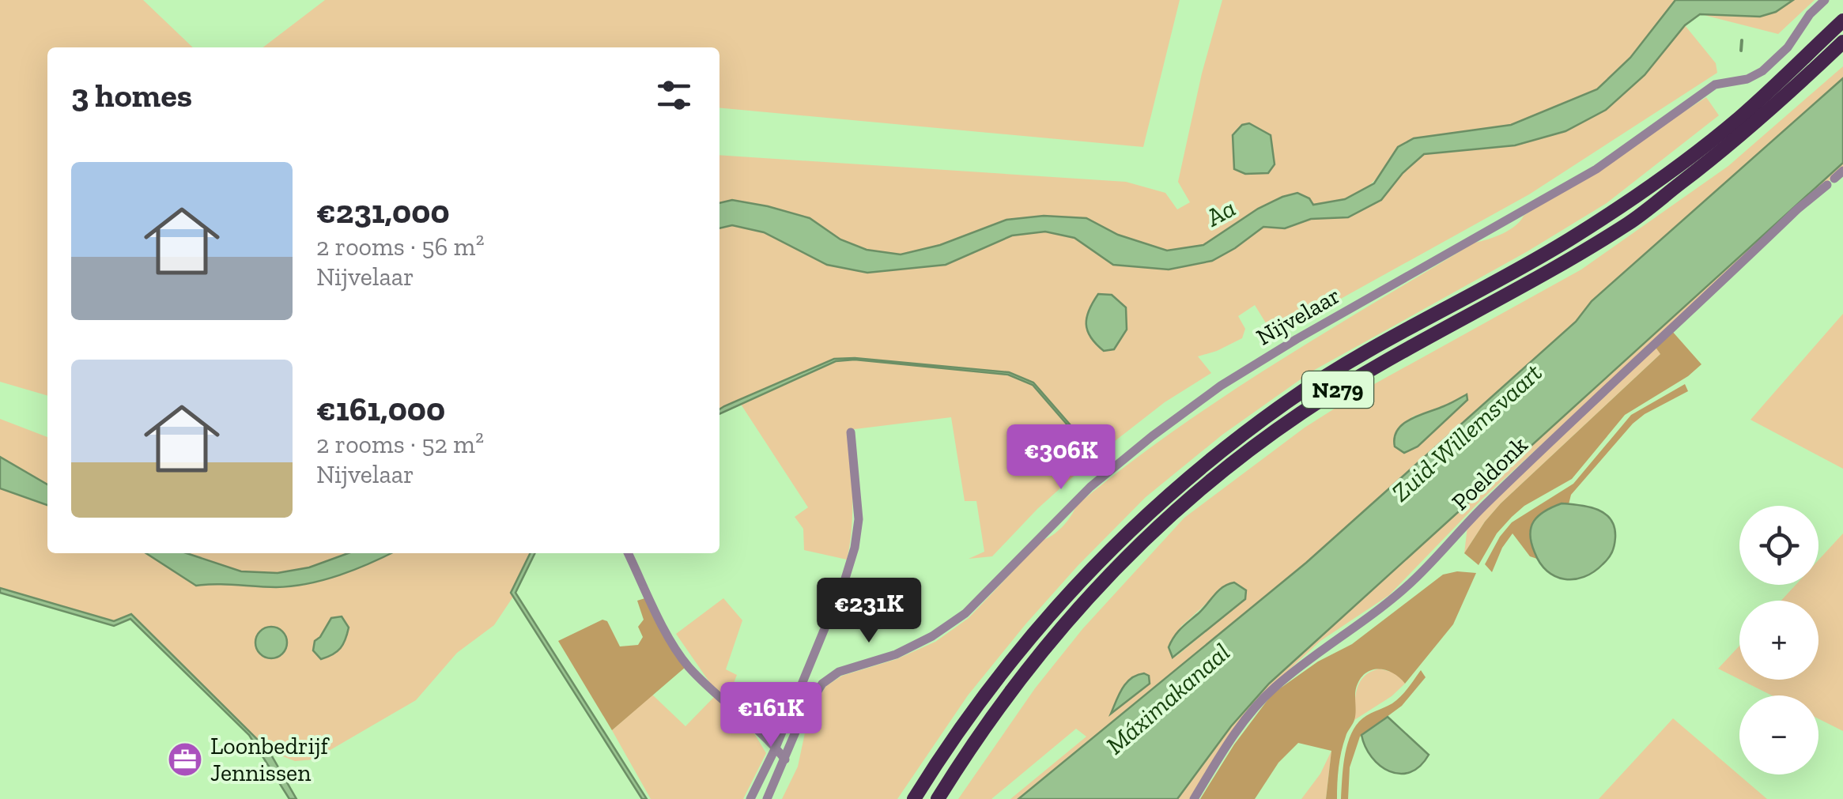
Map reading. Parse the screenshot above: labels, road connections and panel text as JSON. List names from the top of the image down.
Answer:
{
  "streets": {
    "highway": ["N279"],
    "street": ["Nijvelaar", "Poeldonk"]
  },
  "water": ["Aa", "Zuid-Willemsvaart", "Máximakanaal"],
  "places": {
    "office": ["Loonbedrijf Jennissen"]
  },
  "page": {
    "heading": "3 homes",
    "list": [
      {
        "name": "€231,000",
        "note": "2 rooms · 56 m² · Nijvelaar"
      },
      {
        "name": "€161,000",
        "note": "2 rooms · 52 m² · Nijvelaar"
      }
    ],
    "price": ["€306K", "€231K", "€161K"],
    "map_buttons": ["+", "−"]
  }
}
